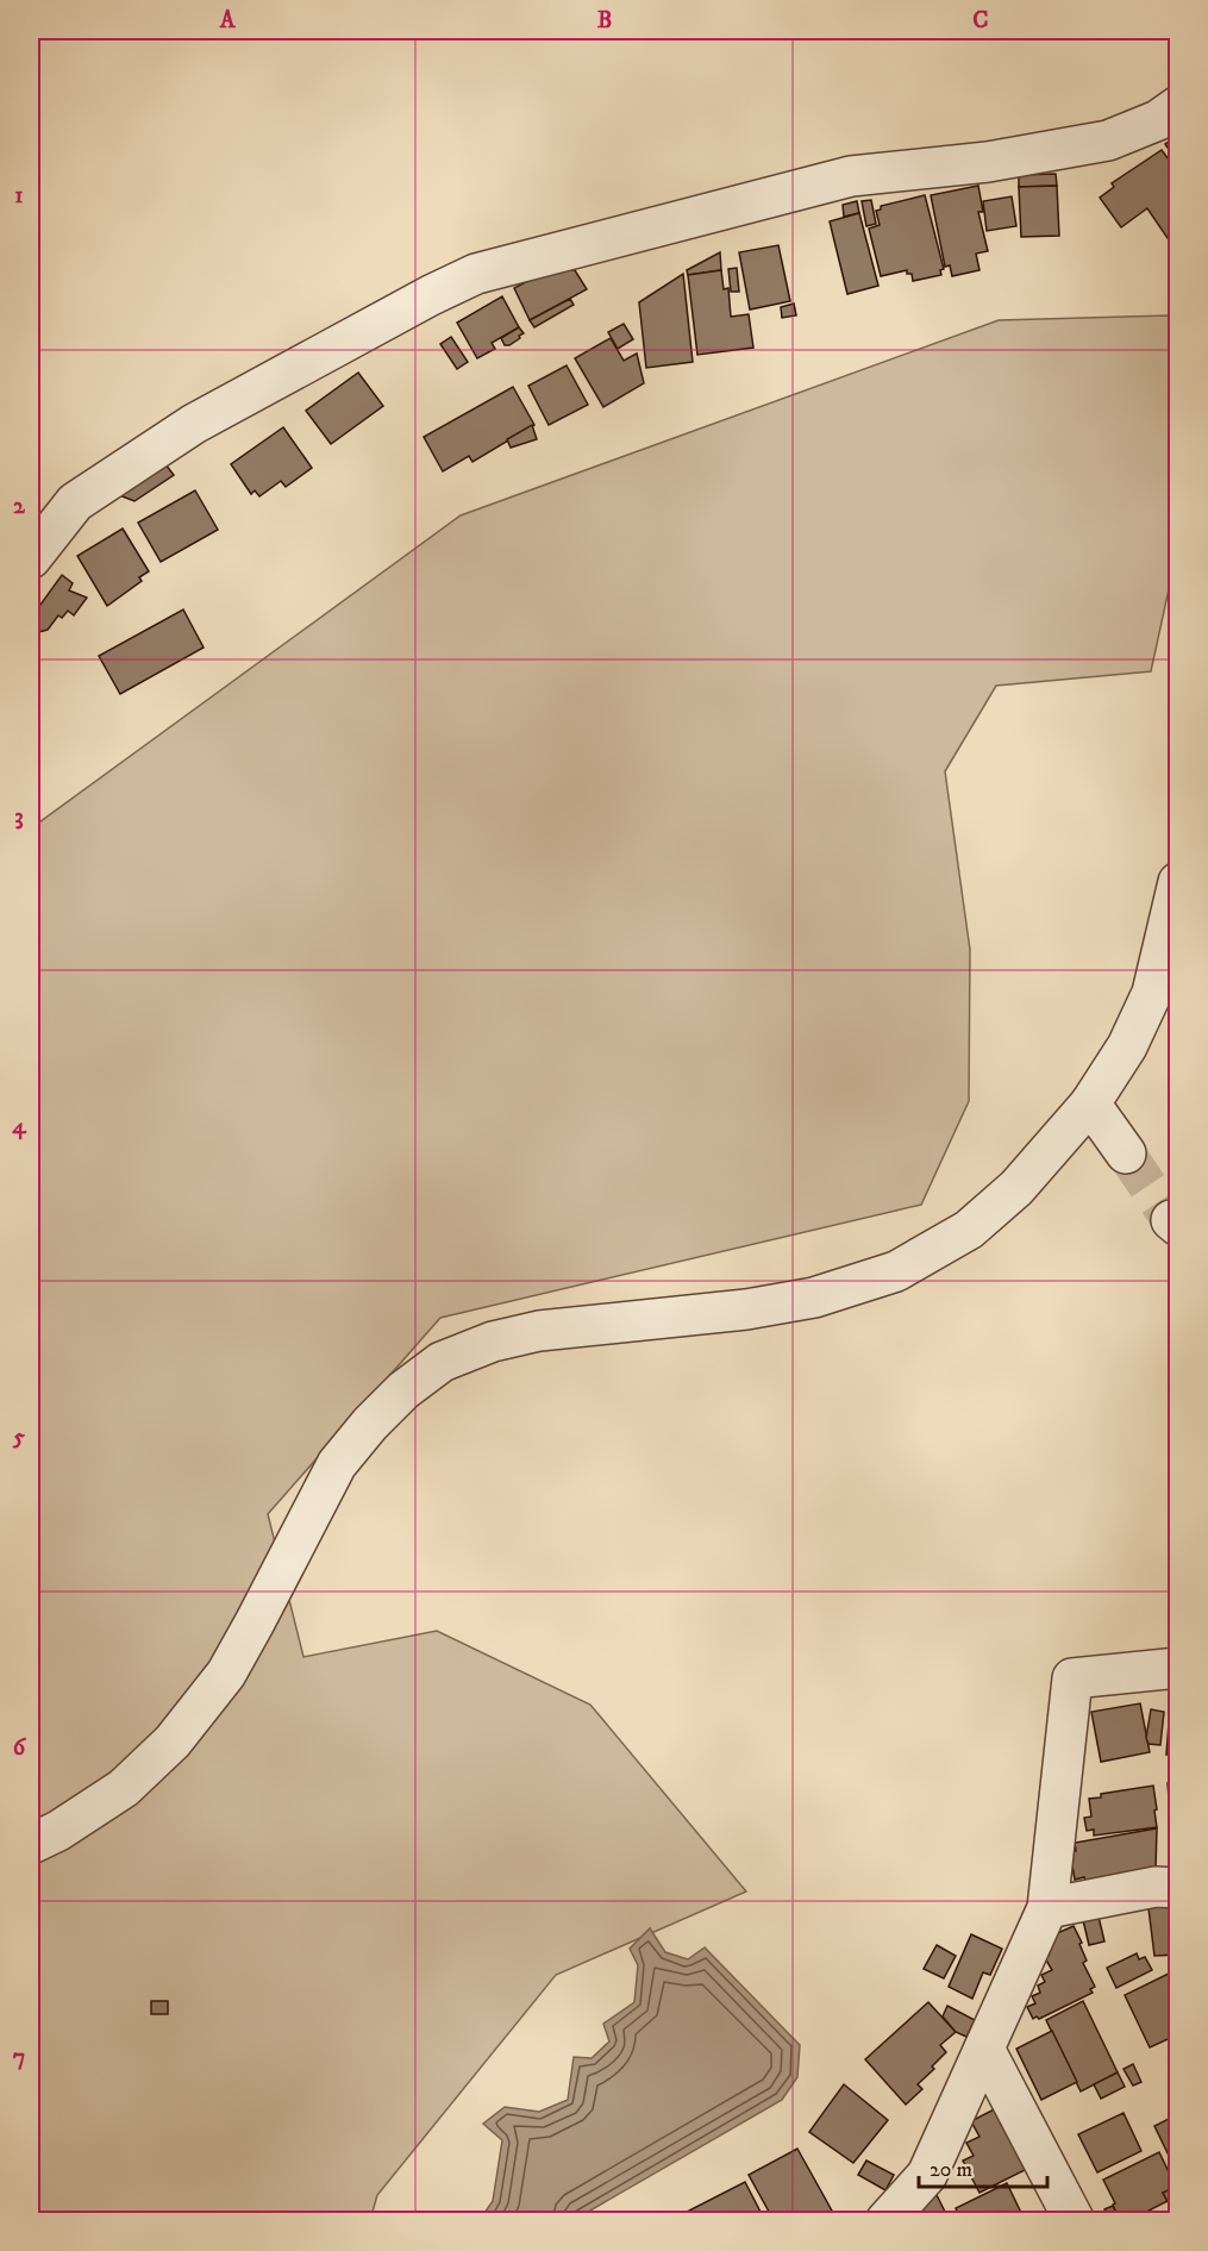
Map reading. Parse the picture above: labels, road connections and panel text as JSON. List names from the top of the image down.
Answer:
{
  "scale_bar": "20 m",
  "grid": {
    "columns": ["A", "B", "C"],
    "rows": [
      "1",
      "2",
      "3",
      "4",
      "5",
      "6",
      "7"
    ]
  }
}
